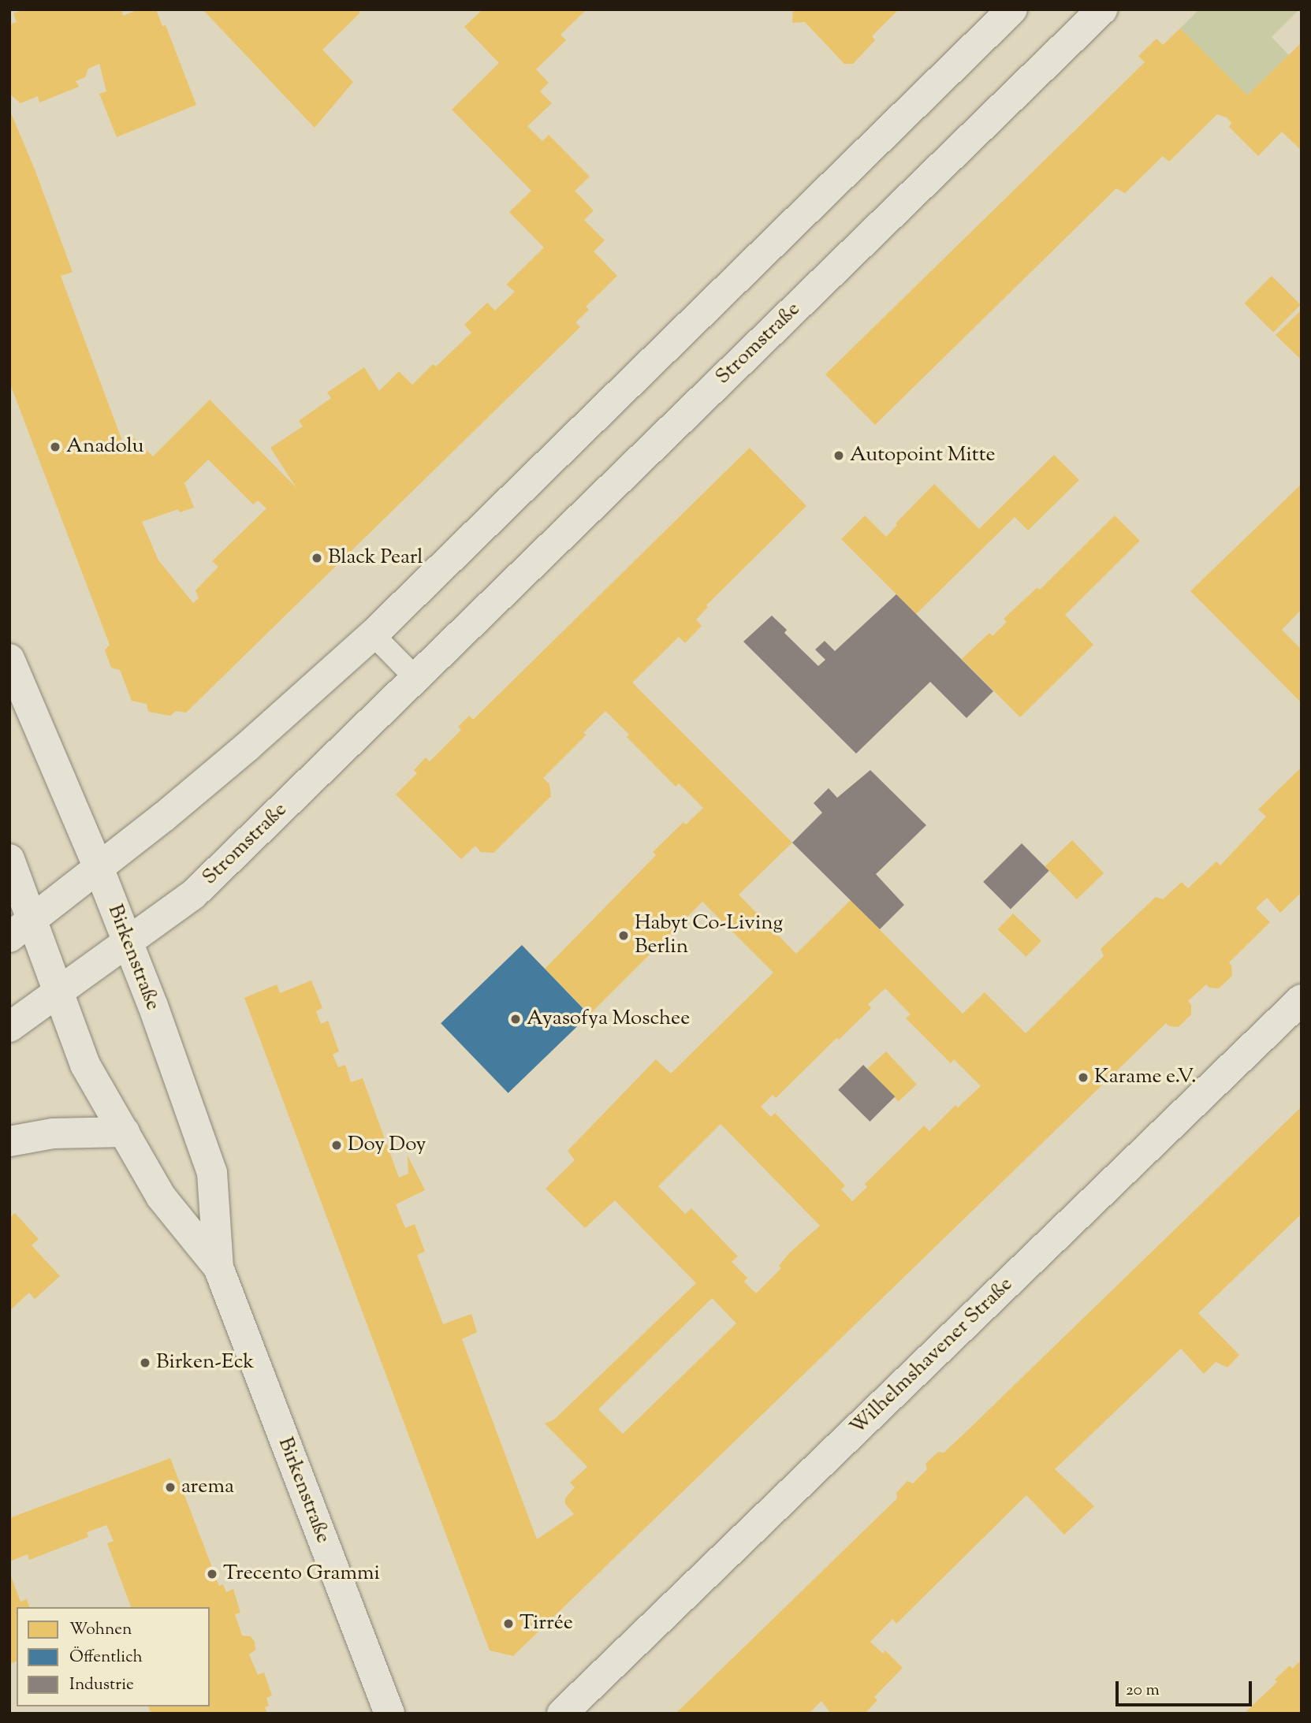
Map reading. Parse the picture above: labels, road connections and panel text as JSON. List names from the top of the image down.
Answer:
{
  "streets": {
    "main road": ["Stromstraße", "Birkenstraße", "Wilhelmshavener Straße"]
  },
  "crossings": [
    ["Stromstraße", "Birkenstraße"]
  ],
  "places": [
    "Anadolu",
    "Autopoint Mitte",
    "Black Pearl",
    "Habyt Co-Living Berlin",
    "Ayasofya Moschee",
    "Karame e.V.",
    "Doy Doy",
    "Birken-Eck",
    "arema",
    "Trecento Grammi",
    "Tirrée"
  ],
  "legend": ["Wohnen", "Öffentlich", "Industrie"],
  "scale_bar": "20 m"
}
